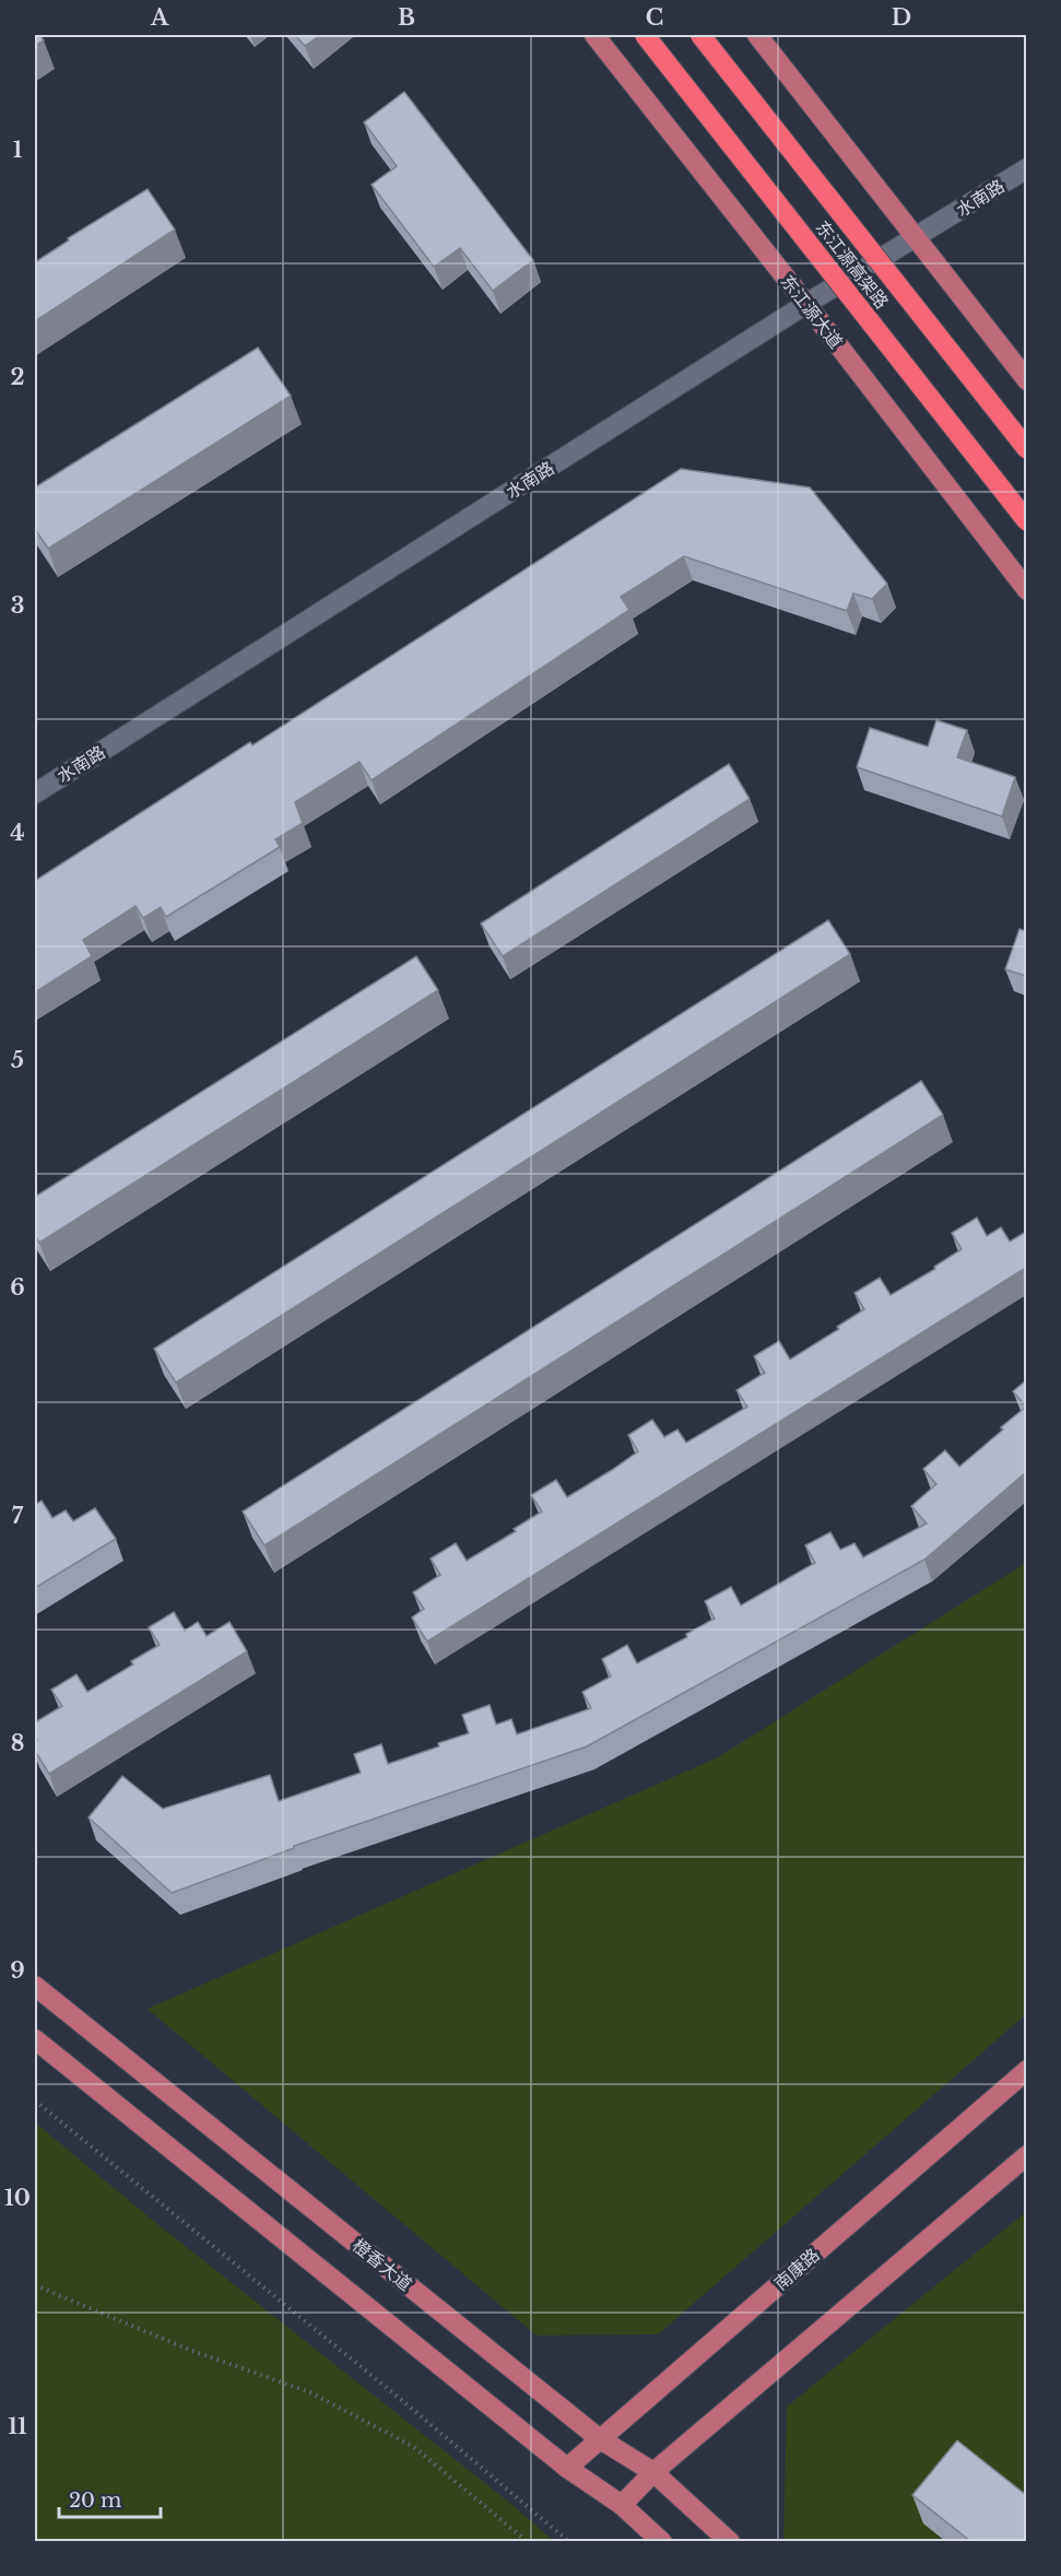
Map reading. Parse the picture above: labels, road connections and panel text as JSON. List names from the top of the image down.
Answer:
{
  "streets": {
    "highway": ["东江源高架路"],
    "main road": ["东江源大道", "橙香大道", "南康路"],
    "street": ["水南路"]
  },
  "crossings": [
    ["水南路", "东江源大道"],
    ["橙香大道", "南康路"]
  ],
  "scale_bar": "20 m",
  "grid": {
    "columns": [
      "A",
      "B",
      "C",
      "D"
    ],
    "rows": [
      "1",
      "2",
      "3",
      "4",
      "5",
      "6",
      "7",
      "8",
      "9",
      "10",
      "11"
    ]
  }
}
